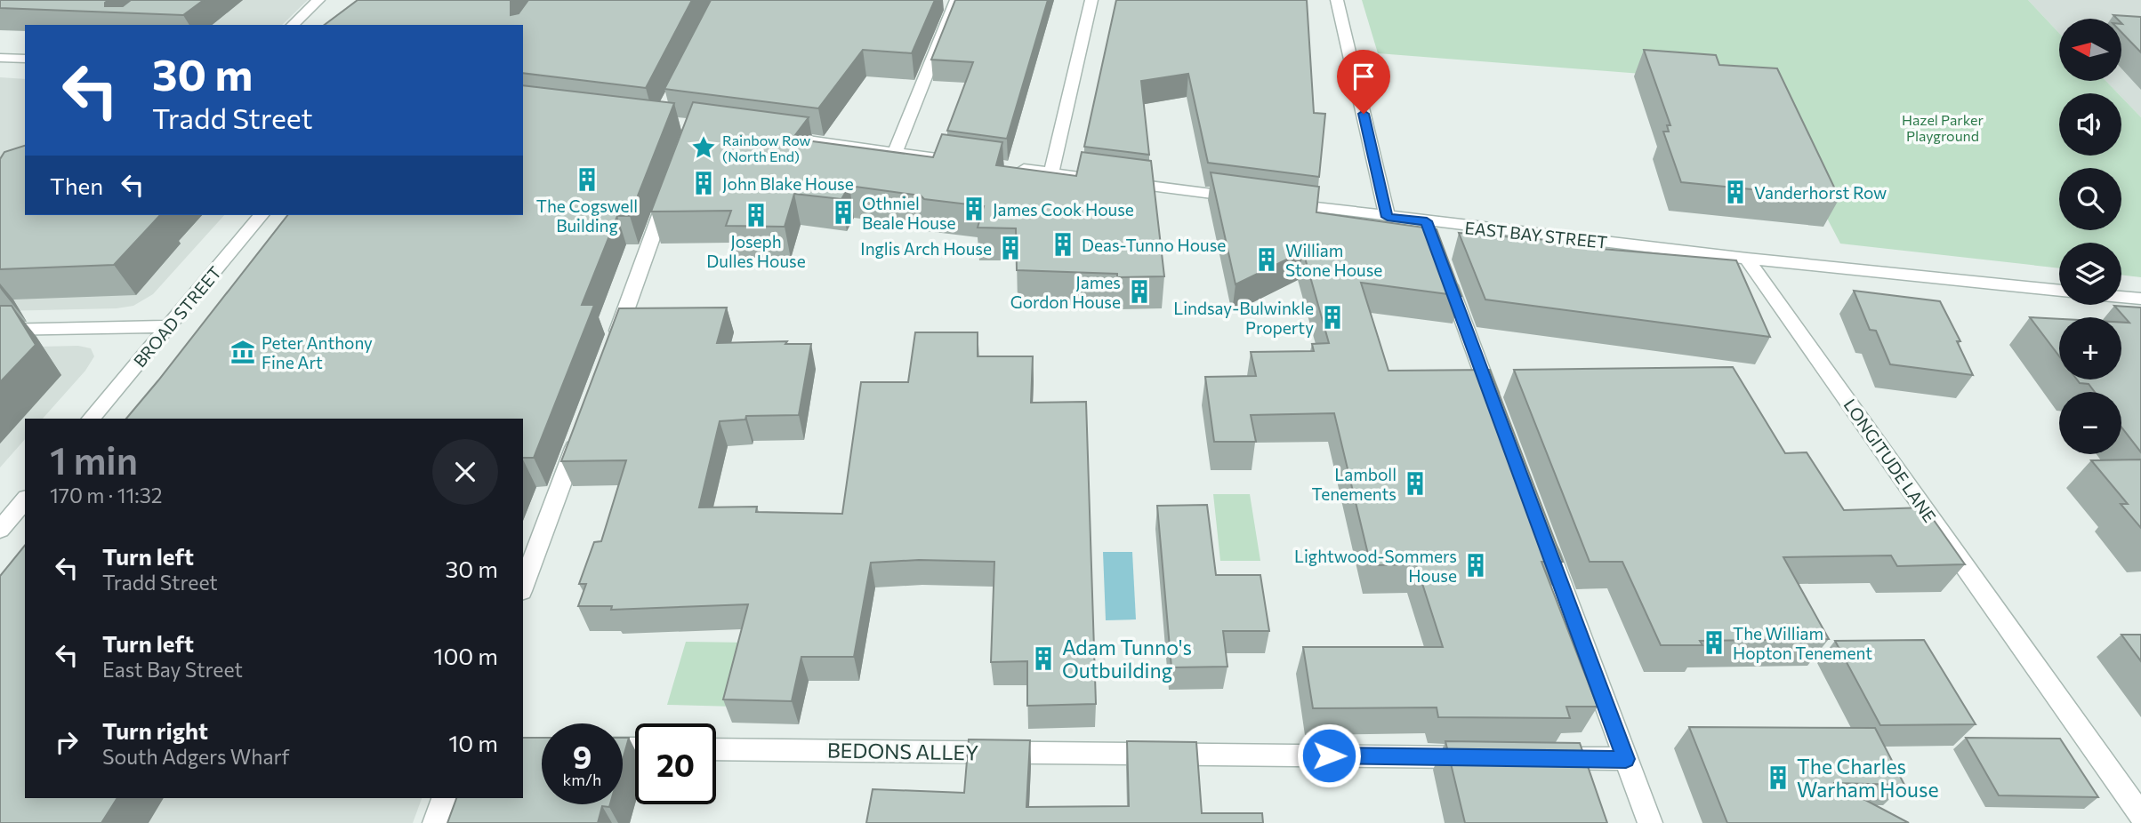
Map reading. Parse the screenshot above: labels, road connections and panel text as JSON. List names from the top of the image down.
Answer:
{
  "streets": {
    "street": [
      "EAST BAY STREET",
      "BROAD STREET",
      "LONGITUDE LANE",
      "BEDONS ALLEY"
    ]
  },
  "crossings": [
    ["EAST BAY STREET", "LONGITUDE LANE"]
  ],
  "parks": ["Hazel Parker Playground"],
  "places": {
    "place": ["Rainbow Row (North End)"],
    "building": [
      "The Cogswell Building",
      "John Blake House",
      "Vanderhorst Row",
      "James Cook House",
      "Othniel Beale House",
      "Joseph Dulles House",
      "Deas-Tunno House",
      "Inglis Arch House",
      "William Stone House",
      "James Gordon House",
      "Lindsay-Bulwinkle Property",
      "Lamboll Tenements",
      "Lightwood-Sommers House",
      "The William Hopton Tenement",
      "Adam Tunno's Outbuilding",
      "The Charles Warham House"
    ],
    "museum": ["Peter Anthony Fine Art"]
  },
  "north": "left",
  "page": {
    "map_buttons": ["+", "−"],
    "turn": ["30 m", "Tradd Street"],
    "then": "Then",
    "heading": ["1 min", "170 m · 11:32"],
    "list": [
      {
        "name": "Turn left",
        "note": "Tradd Street",
        "value": "30 m"
      },
      {
        "name": "Turn left",
        "note": "East Bay Street",
        "value": "100 m"
      },
      {
        "name": "Turn right",
        "note": "South Adgers Wharf",
        "value": "10 m"
      }
    ],
    "speed": "9 km/h",
    "limit": "20"
  }
}
